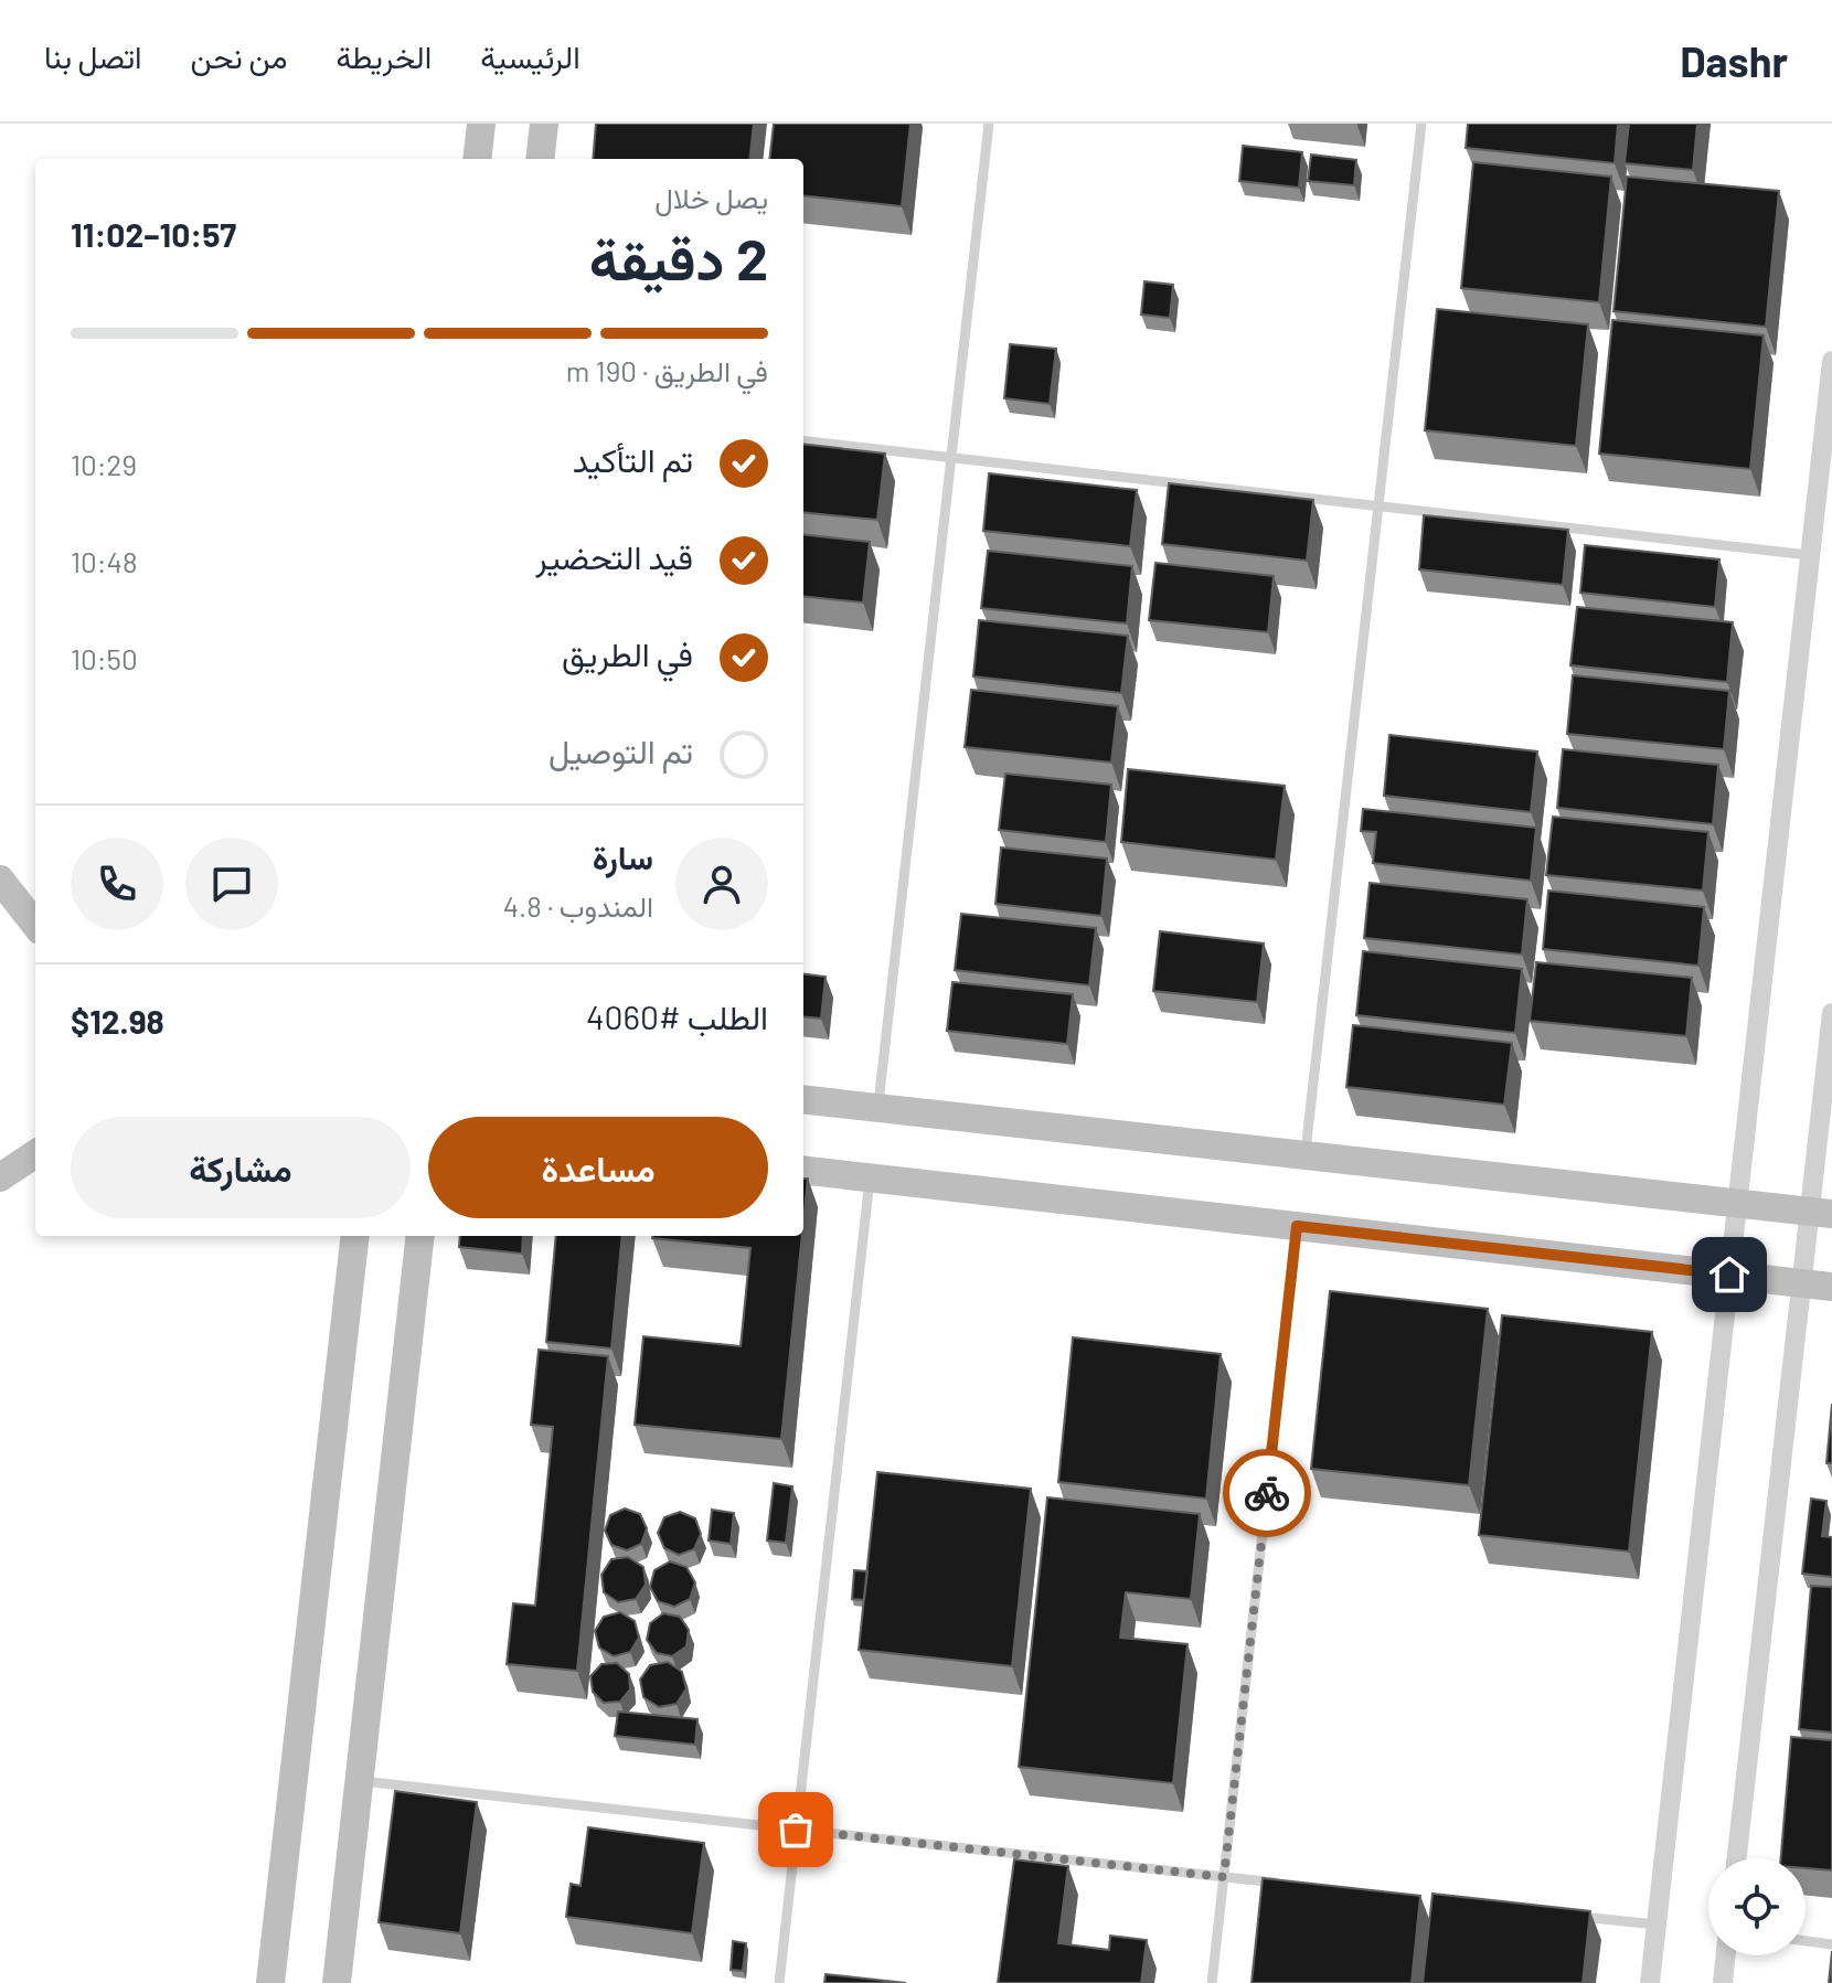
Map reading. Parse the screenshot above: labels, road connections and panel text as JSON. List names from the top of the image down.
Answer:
{
  "page": {
    "header": "Dashr",
    "nav": [
      "الرئيسية",
      "الخريطة",
      "من نحن",
      "اتصل بنا"
    ],
    "heading": ["2 دقيقة", "يصل خلال", "10:57–11:02"],
    "panel": [
      "سارة",
      "المندوب · 4.8",
      "الطلب #4060",
      "$12.98"
    ],
    "bar": "في الطريق · 190 m",
    "list": [
      ["تم التأكيد", "10:29"],
      ["قيد التحضير", "10:48"],
      ["في الطريق", "10:50"],
      "تم التوصيل"
    ],
    "buttons": ["مساعدة", "مشاركة"]
  }
}
